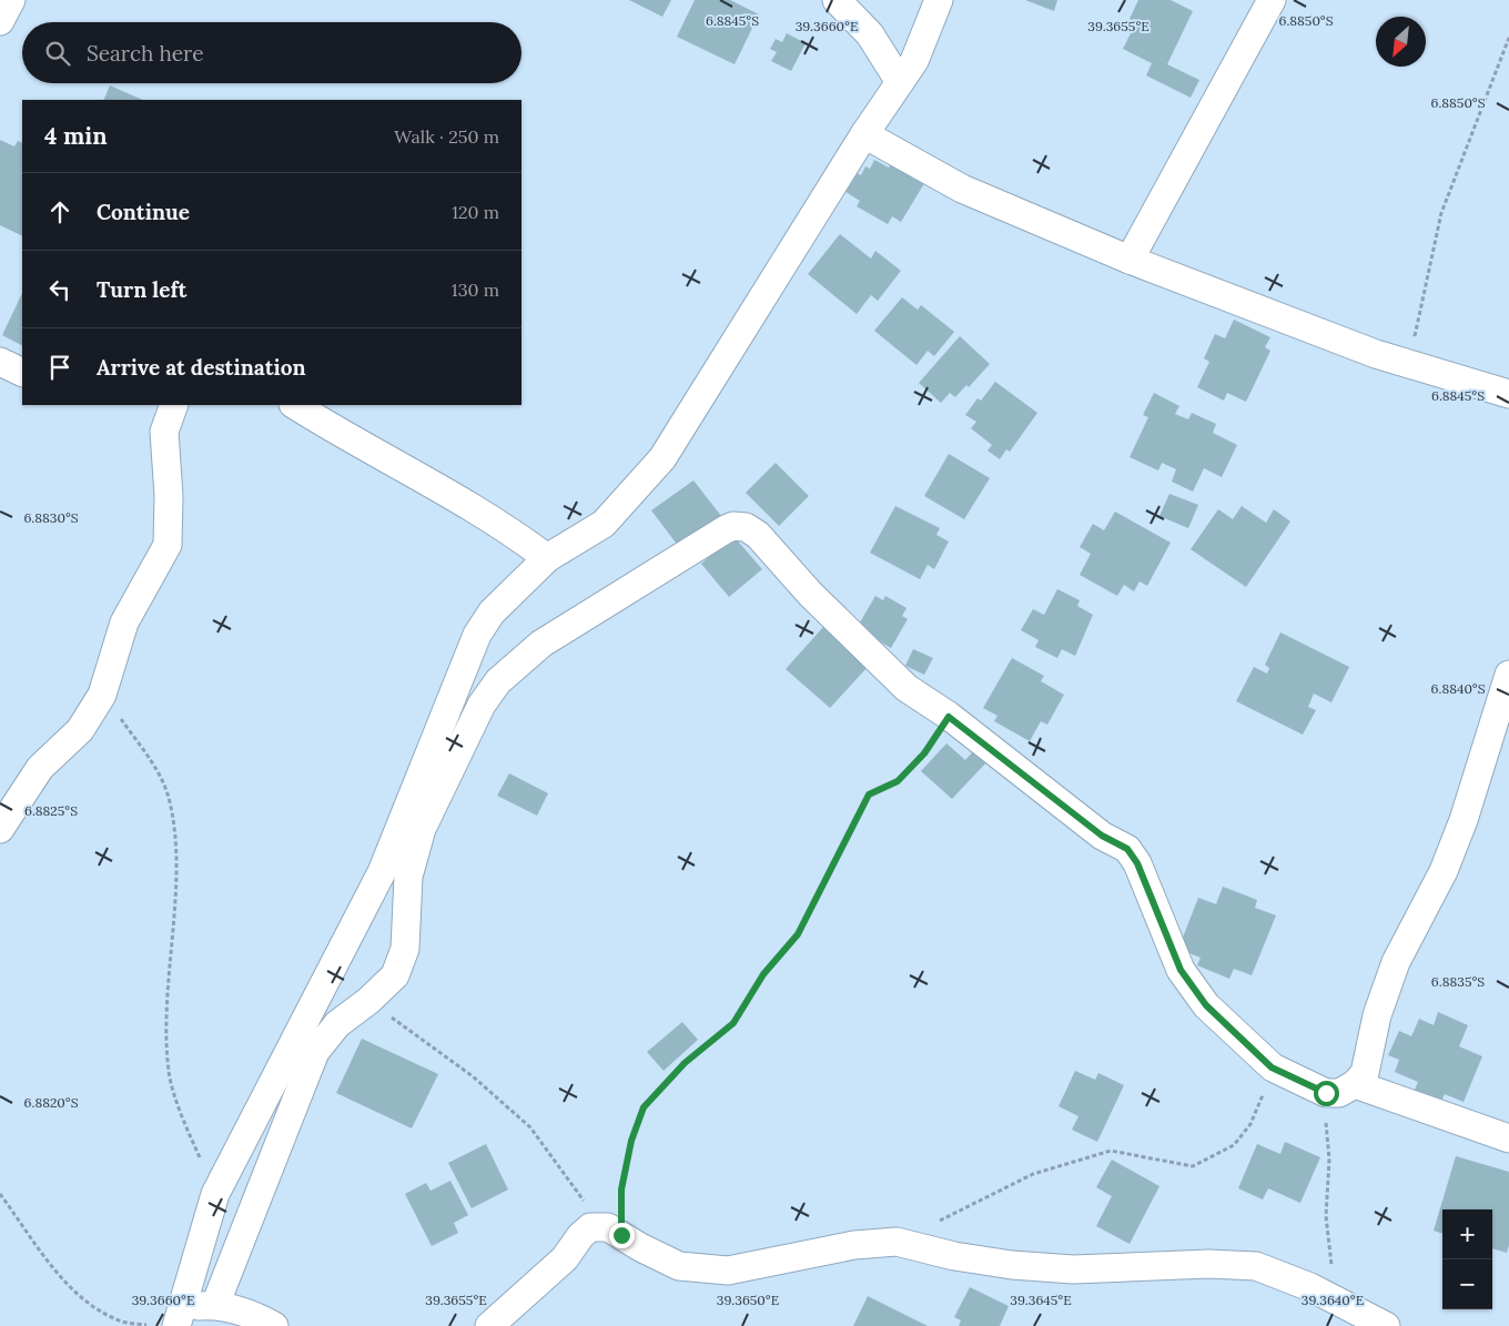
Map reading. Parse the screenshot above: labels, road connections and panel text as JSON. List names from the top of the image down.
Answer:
{
  "north": "bottom left",
  "page": {
    "search": "Search here",
    "heading": ["4 min", "Walk · 250 m"],
    "list": [
      ["Continue", "120 m"],
      ["Turn left", "130 m"],
      "Arrive at destination"
    ],
    "map_buttons": ["+", "−"]
  },
  "coordinates": [
    "6.8845°S",
    "6.8850°S",
    "39.3660°E",
    "39.3655°E",
    "6.8830°S",
    "6.8840°S",
    "6.8825°S",
    "6.8835°S",
    "6.8820°S",
    "39.3650°E",
    "39.3645°E",
    "39.3640°E"
  ]
}
